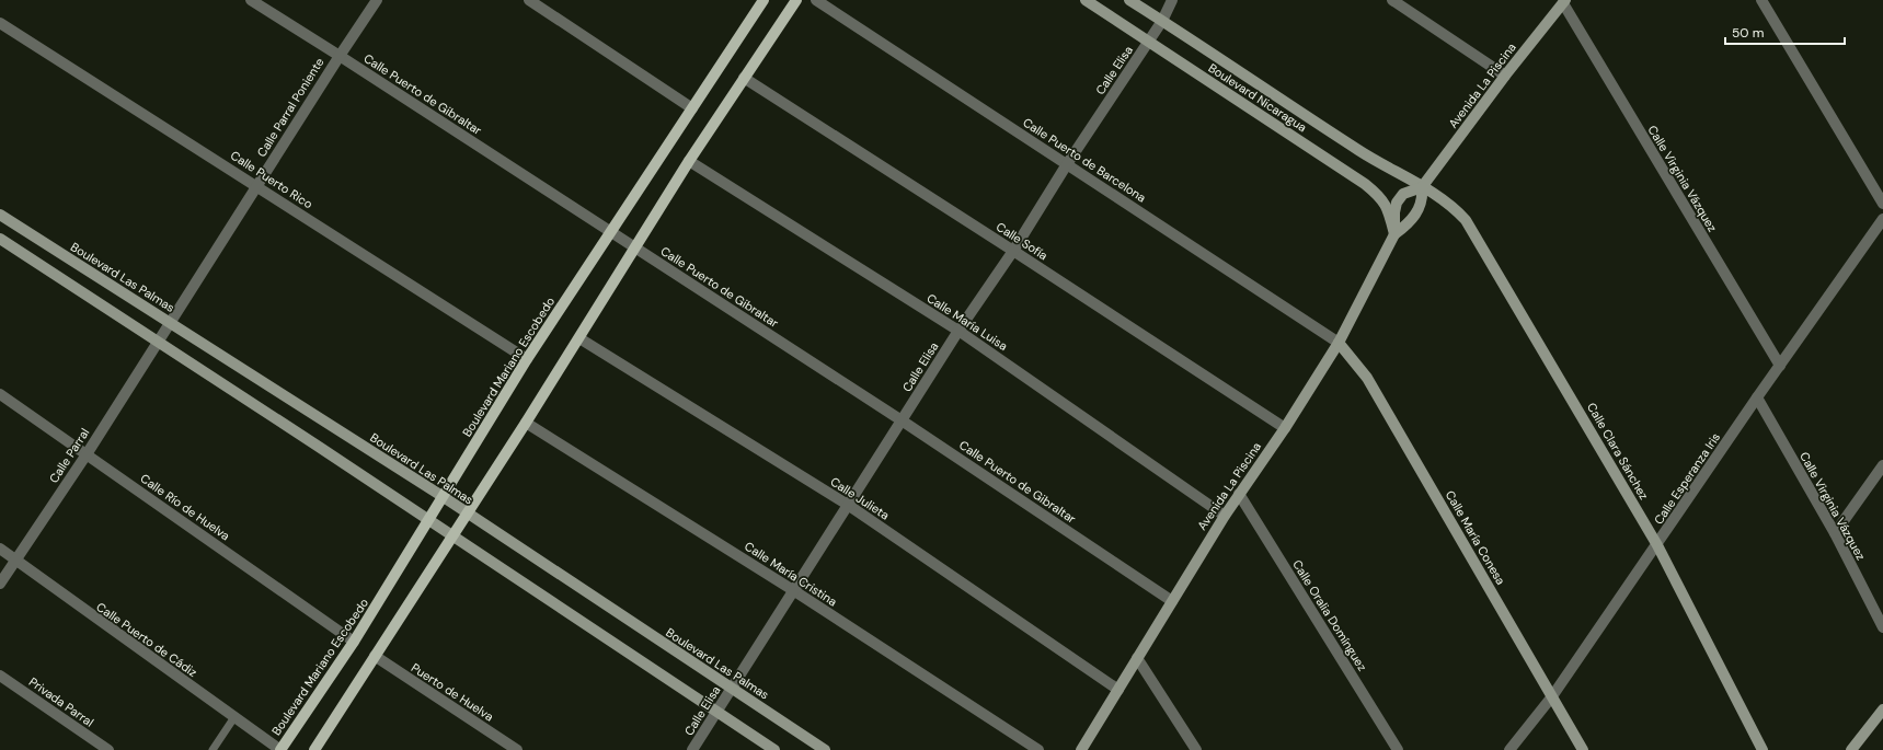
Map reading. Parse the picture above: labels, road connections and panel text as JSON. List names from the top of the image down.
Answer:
{
  "streets": {
    "main road": ["Boulevard Mariano Escobedo"],
    "street": [
      "Calle Elisa",
      "Avenida La Piscina",
      "Calle Puerto de Gibraltar",
      "Boulevard Nicaragua",
      "Calle Parral Poniente",
      "Calle Puerto de Barcelona",
      "Calle Virginia Vázquez",
      "Calle Puerto Rico",
      "Calle Sofía",
      "Boulevard Las Palmas",
      "Calle María Luisa",
      "Calle Clara Sánchez",
      "Calle Parral",
      "Calle Esperanza Iris",
      "Calle Julieta",
      "Calle Río de Huelva",
      "Calle María Conesa",
      "Calle María Cristina",
      "Calle Oralia Domínguez",
      "Calle Puerto de Cádiz",
      "Puerto de Huelva",
      "Privada Parral"
    ]
  },
  "crossings": [
    ["Calle Elisa", "Calle Puerto de Gibraltar"],
    ["Calle Elisa", "Boulevard Nicaragua"],
    ["Calle Elisa", "Calle Puerto de Barcelona"],
    ["Calle Elisa", "Calle Sofía"],
    ["Calle Elisa", "Boulevard Las Palmas"],
    ["Calle Elisa", "Calle María Luisa"],
    ["Calle Elisa", "Calle Julieta"],
    ["Calle Elisa", "Calle María Cristina"],
    ["Avenida La Piscina", "Calle Puerto de Gibraltar"],
    ["Avenida La Piscina", "Boulevard Nicaragua"],
    ["Avenida La Piscina", "Calle Puerto de Barcelona"],
    ["Avenida La Piscina", "Calle Virginia Vázquez"],
    ["Avenida La Piscina", "Calle Sofía"],
    ["Avenida La Piscina", "Calle María Luisa"],
    ["Avenida La Piscina", "Calle Clara Sánchez"],
    ["Avenida La Piscina", "Calle Julieta"],
    ["Avenida La Piscina", "Calle María Conesa"],
    ["Avenida La Piscina", "Calle Oralia Domínguez"],
    ["Calle Puerto de Gibraltar", "Calle Parral Poniente"],
    ["Calle Puerto de Gibraltar", "Boulevard Mariano Escobedo"],
    ["Boulevard Nicaragua", "Calle Clara Sánchez"],
    ["Calle Parral Poniente", "Calle Puerto Rico"],
    ["Calle Parral Poniente", "Boulevard Las Palmas"],
    ["Calle Parral Poniente", "Calle Parral"],
    ["Calle Puerto de Barcelona", "Calle María Conesa"],
    ["Calle Virginia Vázquez", "Calle Esperanza Iris"],
    ["Calle Puerto Rico", "Boulevard Mariano Escobedo"],
    ["Boulevard Las Palmas", "Boulevard Mariano Escobedo"],
    ["Boulevard Mariano Escobedo", "Calle Río de Huelva"],
    ["Boulevard Mariano Escobedo", "Calle Puerto de Cádiz"],
    ["Calle Clara Sánchez", "Calle Esperanza Iris"],
    ["Calle Parral", "Calle Río de Huelva"],
    ["Calle Parral", "Calle Puerto de Cádiz"],
    ["Calle Esperanza Iris", "Calle María Conesa"]
  ],
  "scale_bar": "50 m"
}
